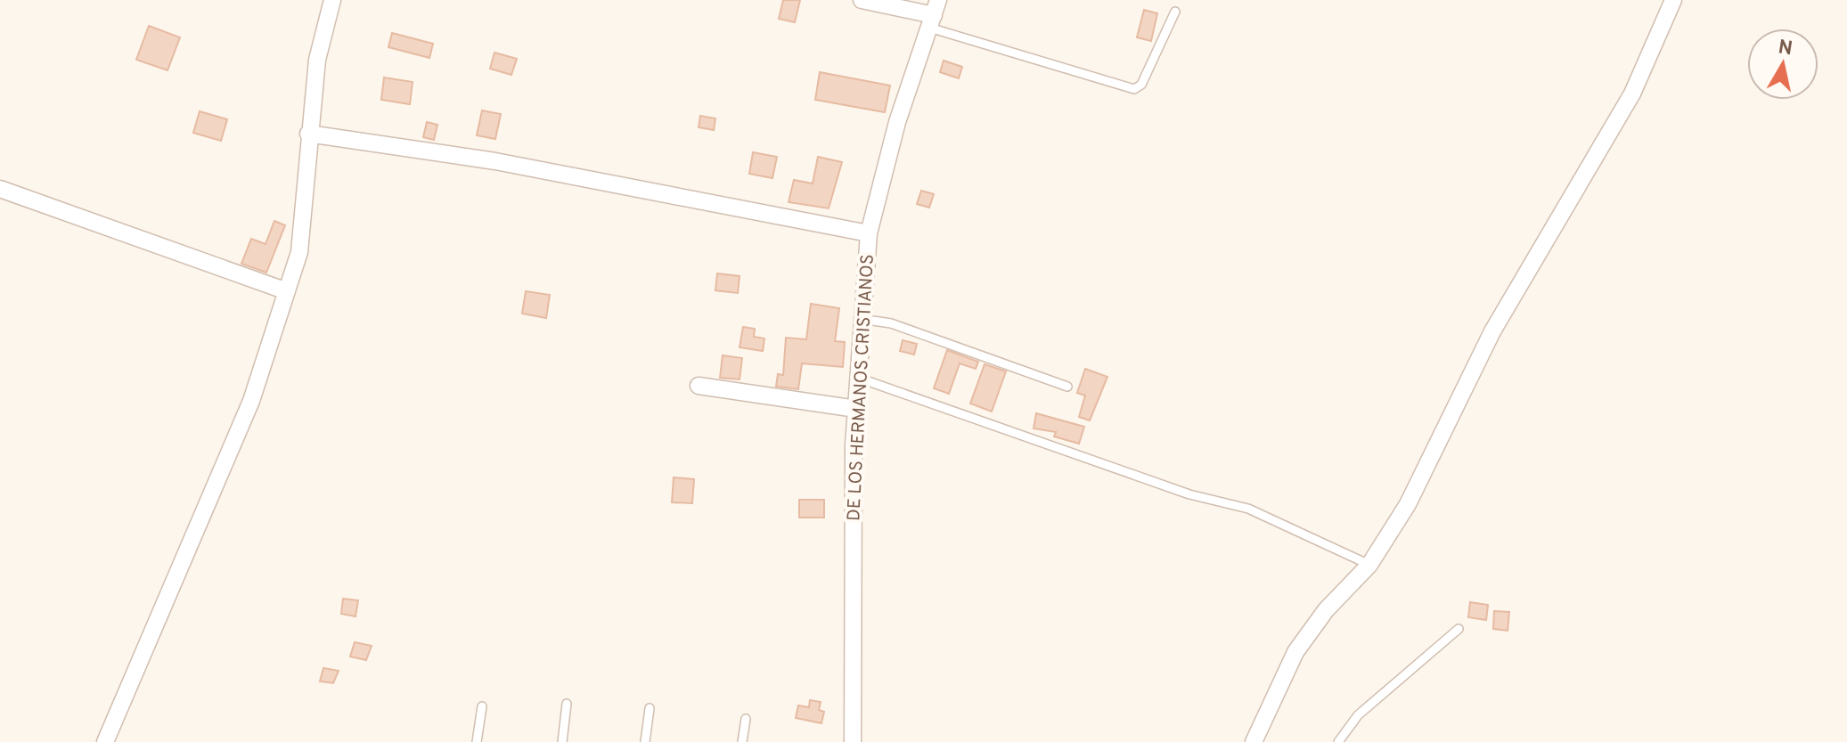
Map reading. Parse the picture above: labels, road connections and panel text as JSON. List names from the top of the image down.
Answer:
{
  "streets": {
    "street": ["DE LOS HERMANOS CRISTIANOS"]
  },
  "north": "top"
}
